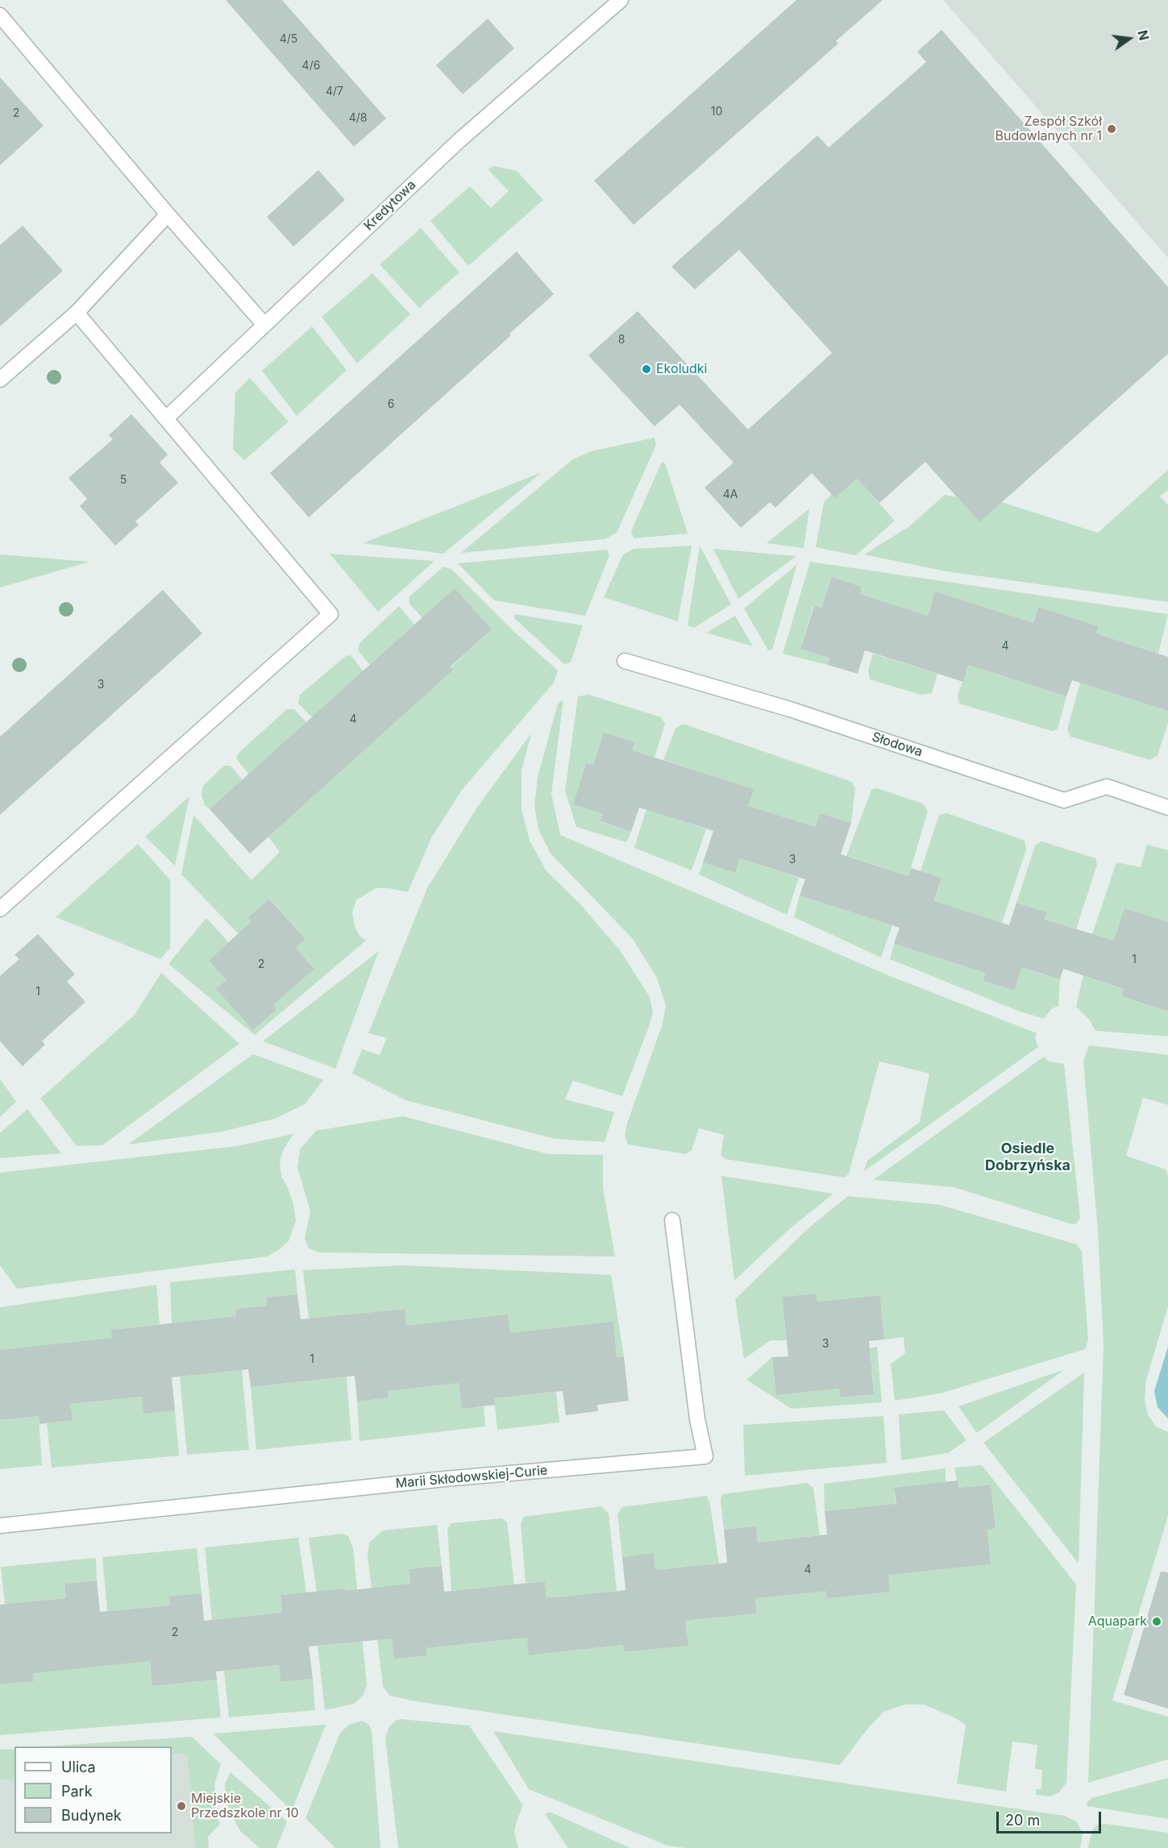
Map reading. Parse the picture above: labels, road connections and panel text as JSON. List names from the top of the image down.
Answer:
{
  "streets": {
    "street": ["Kredytowa", "Słodowa", "Marii Skłodowskiej-Curie"]
  },
  "districts": ["Osiedle Dobrzyńska"],
  "places": [
    "Zespół Szkół Budowlanych nr 1",
    "Ekoludki",
    "Aquapark",
    "Miejskie Przedszkole nr 10"
  ],
  "house_numbers": [
    "4/5",
    "4/6",
    "4/7",
    "10",
    "2",
    "4/8",
    "8",
    "6",
    "5",
    "4A",
    "4",
    "3",
    "4",
    "3",
    "1",
    "2",
    "1",
    "3",
    "1",
    "4",
    "2"
  ],
  "legend": ["Ulica", "Park", "Budynek"],
  "scale_bar": "20 m",
  "north": "right"
}
